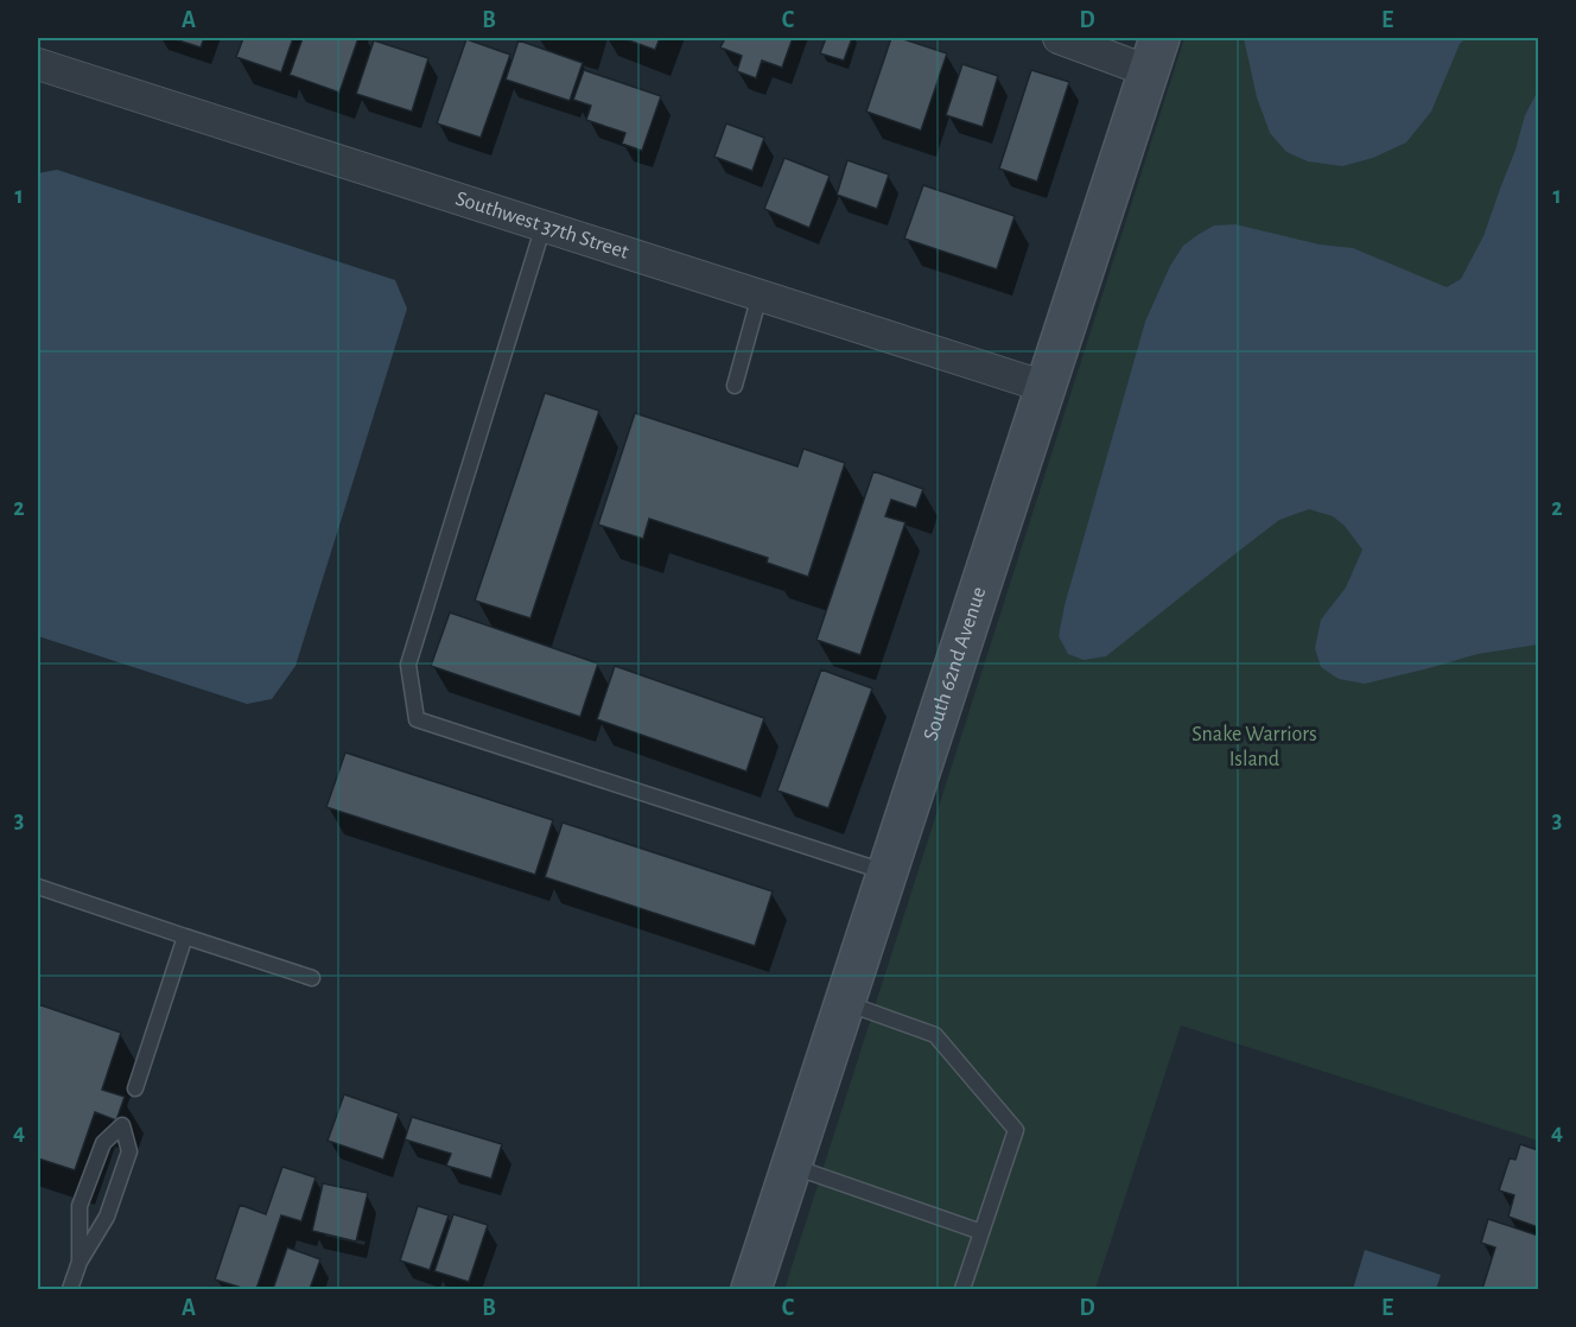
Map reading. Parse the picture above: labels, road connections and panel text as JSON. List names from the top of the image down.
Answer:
{
  "streets": {
    "street": ["Southwest 37th Street", "South 62nd Avenue"]
  },
  "crossings": [
    ["Southwest 37th Street", "South 62nd Avenue"]
  ],
  "parks": ["Snake Warriors Island"],
  "grid": {
    "columns": [
      "A",
      "B",
      "C",
      "D",
      "E"
    ],
    "rows": [
      "1",
      "2",
      "3",
      "4"
    ]
  }
}
